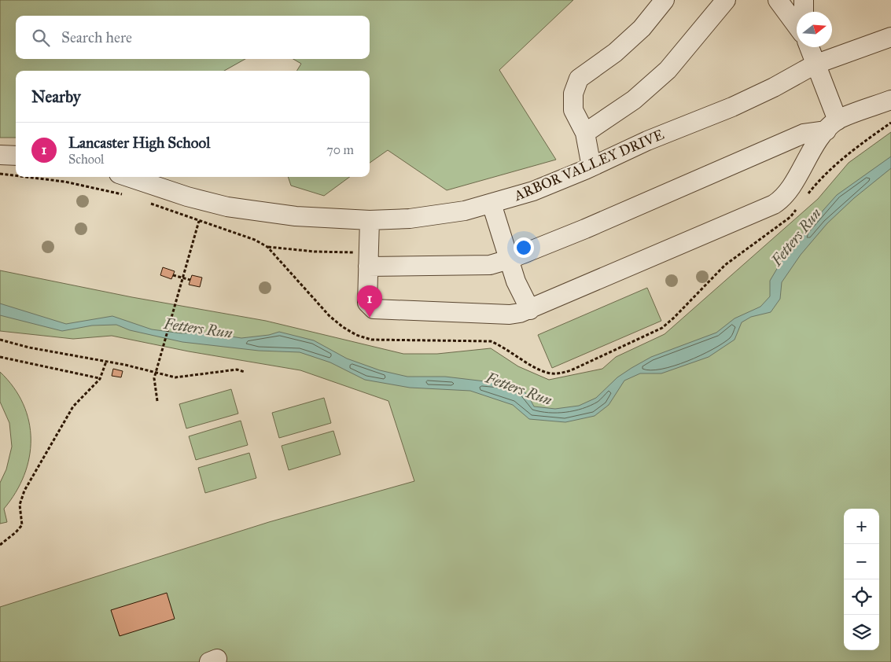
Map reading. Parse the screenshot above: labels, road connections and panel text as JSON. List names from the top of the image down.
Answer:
{
  "streets": {
    "lane": ["ARBOR VALLEY DRIVE"]
  },
  "water": ["Fetters Run"],
  "north": "right",
  "page": {
    "search": "Search here",
    "heading": "Nearby",
    "list": [
      {
        "mark": "1",
        "name": "Lancaster High School",
        "note": "School",
        "value": "70 m"
      }
    ],
    "pins": "1",
    "map_buttons": ["+", "−"]
  }
}
